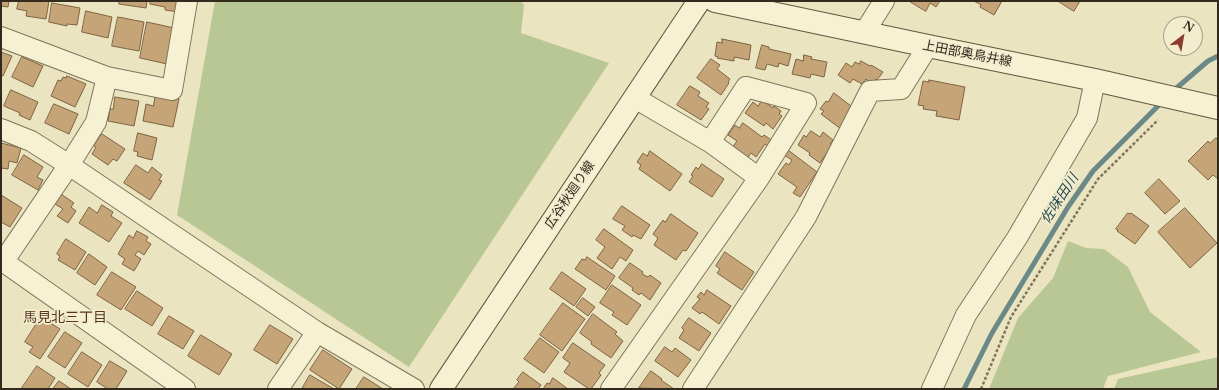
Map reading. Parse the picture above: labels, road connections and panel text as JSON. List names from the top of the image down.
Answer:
{
  "streets": {
    "street": ["上田部奥鳥井線", "広谷秋廻り線"]
  },
  "districts": ["馬見北三丁目"],
  "water": ["佐味田川"],
  "north": "top right"
}
